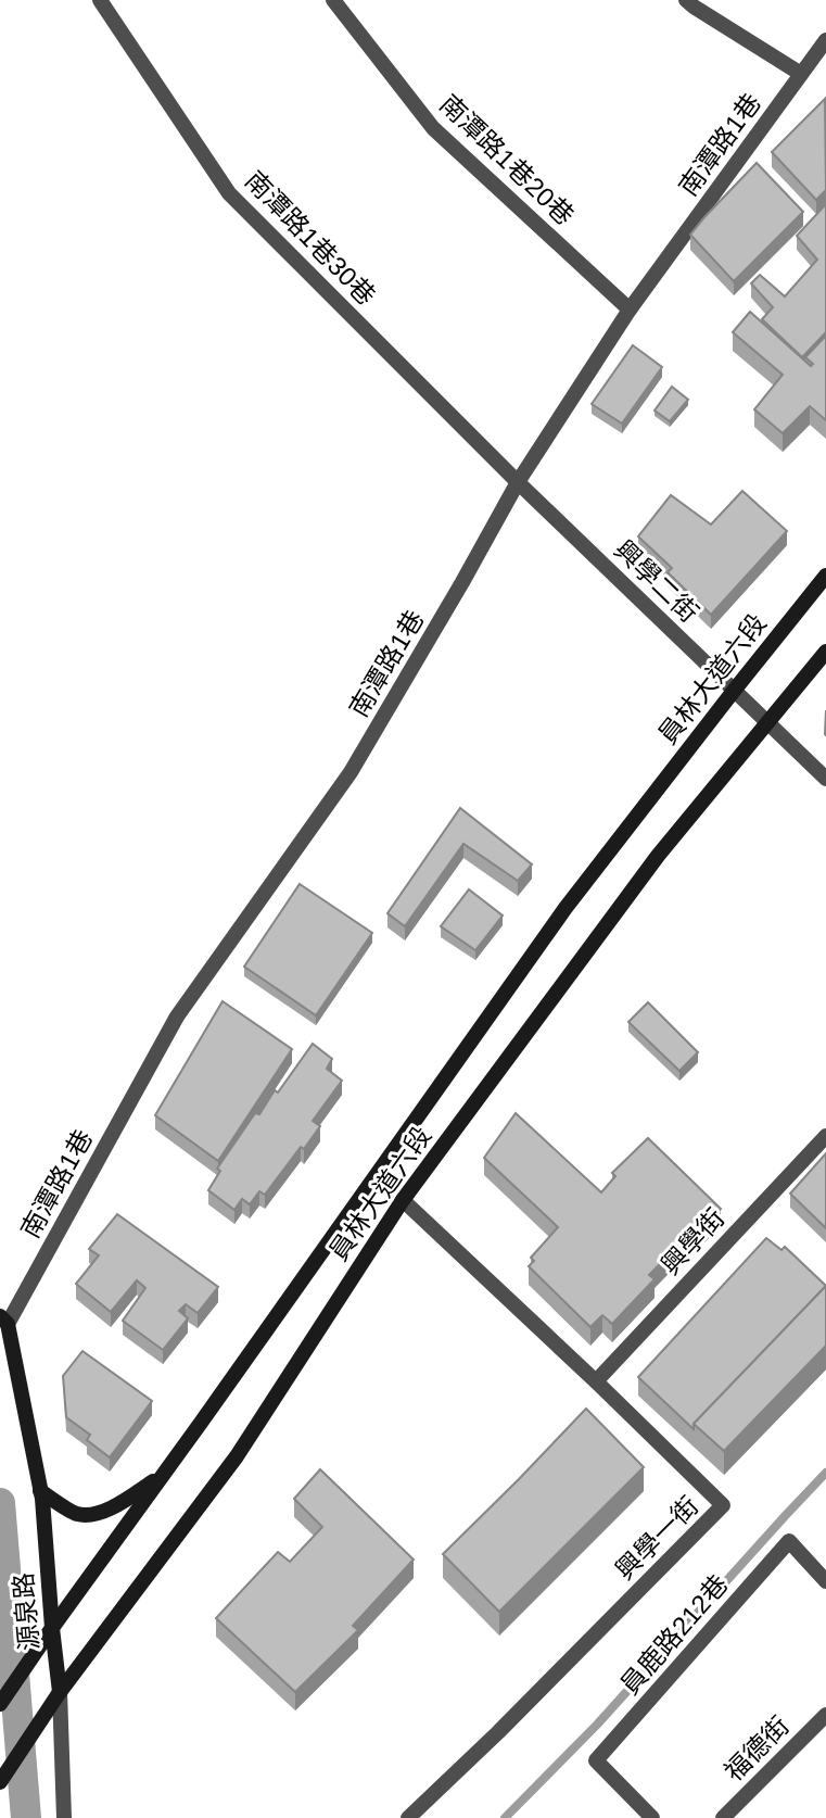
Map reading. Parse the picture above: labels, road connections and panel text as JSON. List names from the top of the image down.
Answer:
{
  "streets": {
    "main road": ["員林大道六段", "源泉路"],
    "street": [
      "南潭路1巷",
      "南潭路1巷20巷",
      "南潭路1巷30巷",
      "興學二街",
      "興學街",
      "興學一街",
      "員鹿路212巷",
      "福德街"
    ]
  },
  "crossings": [
    ["南潭路1巷", "南潭路1巷20巷"],
    ["南潭路1巷", "南潭路1巷30巷"],
    ["南潭路1巷", "興學二街"],
    ["南潭路1巷", "源泉路"],
    ["南潭路1巷30巷", "興學二街"],
    ["興學二街", "員林大道六段"],
    ["員林大道六段", "興學一街"],
    ["員林大道六段", "源泉路"],
    ["興學街", "興學一街"]
  ]
}
